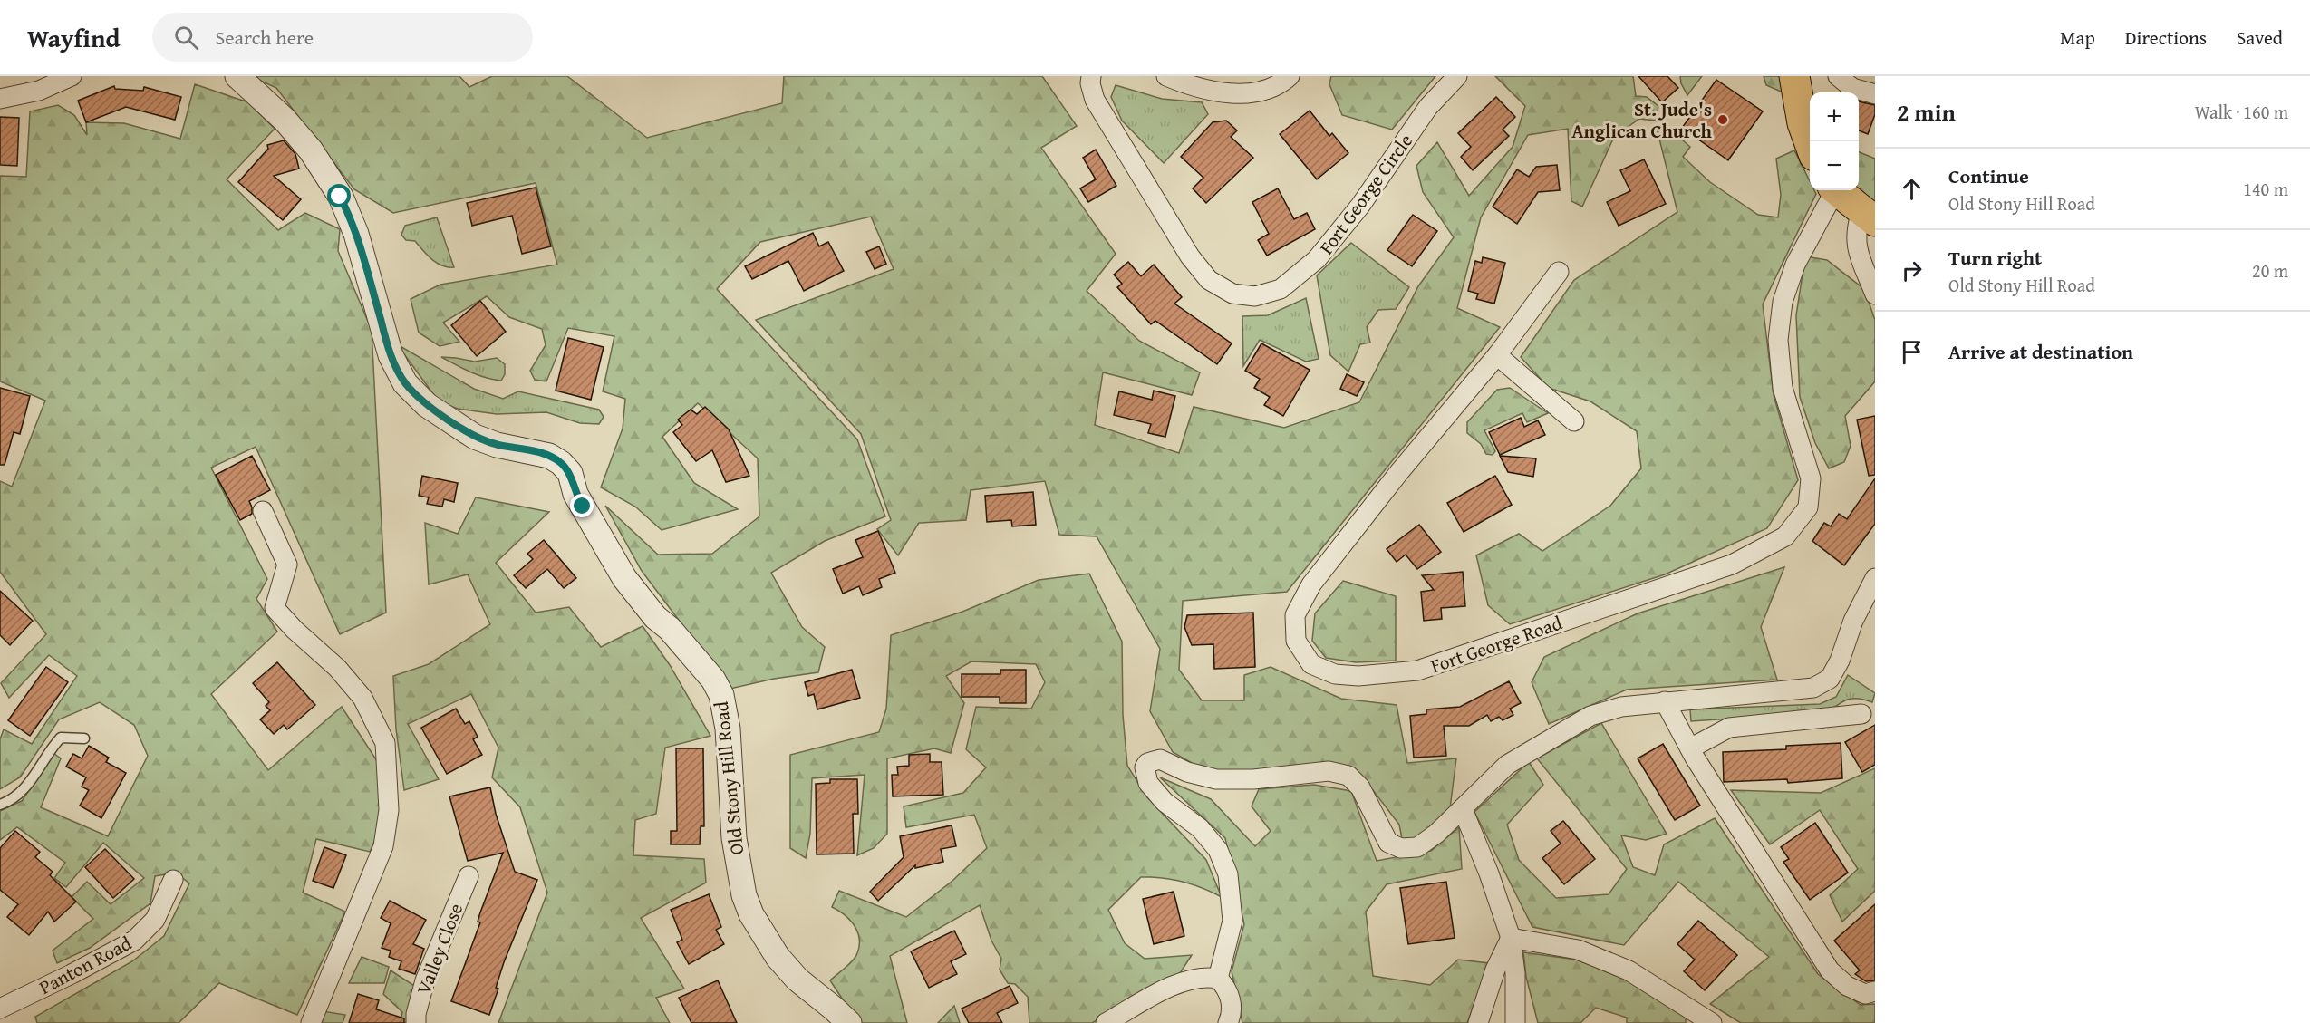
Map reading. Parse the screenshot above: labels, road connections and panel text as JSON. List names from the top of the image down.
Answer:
{
  "streets": {
    "street": [
      "Fort George Circle",
      "Fort George Road",
      "Old Stony Hill Road",
      "Valley Close",
      "Panton Road"
    ]
  },
  "places": ["St. Jude's Anglican Church"],
  "page": {
    "header": "Wayfind",
    "search": "Search here",
    "nav": ["Map", "Directions", "Saved"],
    "heading": ["2 min", "Walk · 160 m"],
    "map_buttons": ["+", "−"],
    "list": [
      ["Continue", "Old Stony Hill Road", "140 m"],
      ["Turn right", "Old Stony Hill Road", "20 m"],
      "Arrive at destination"
    ]
  }
}
